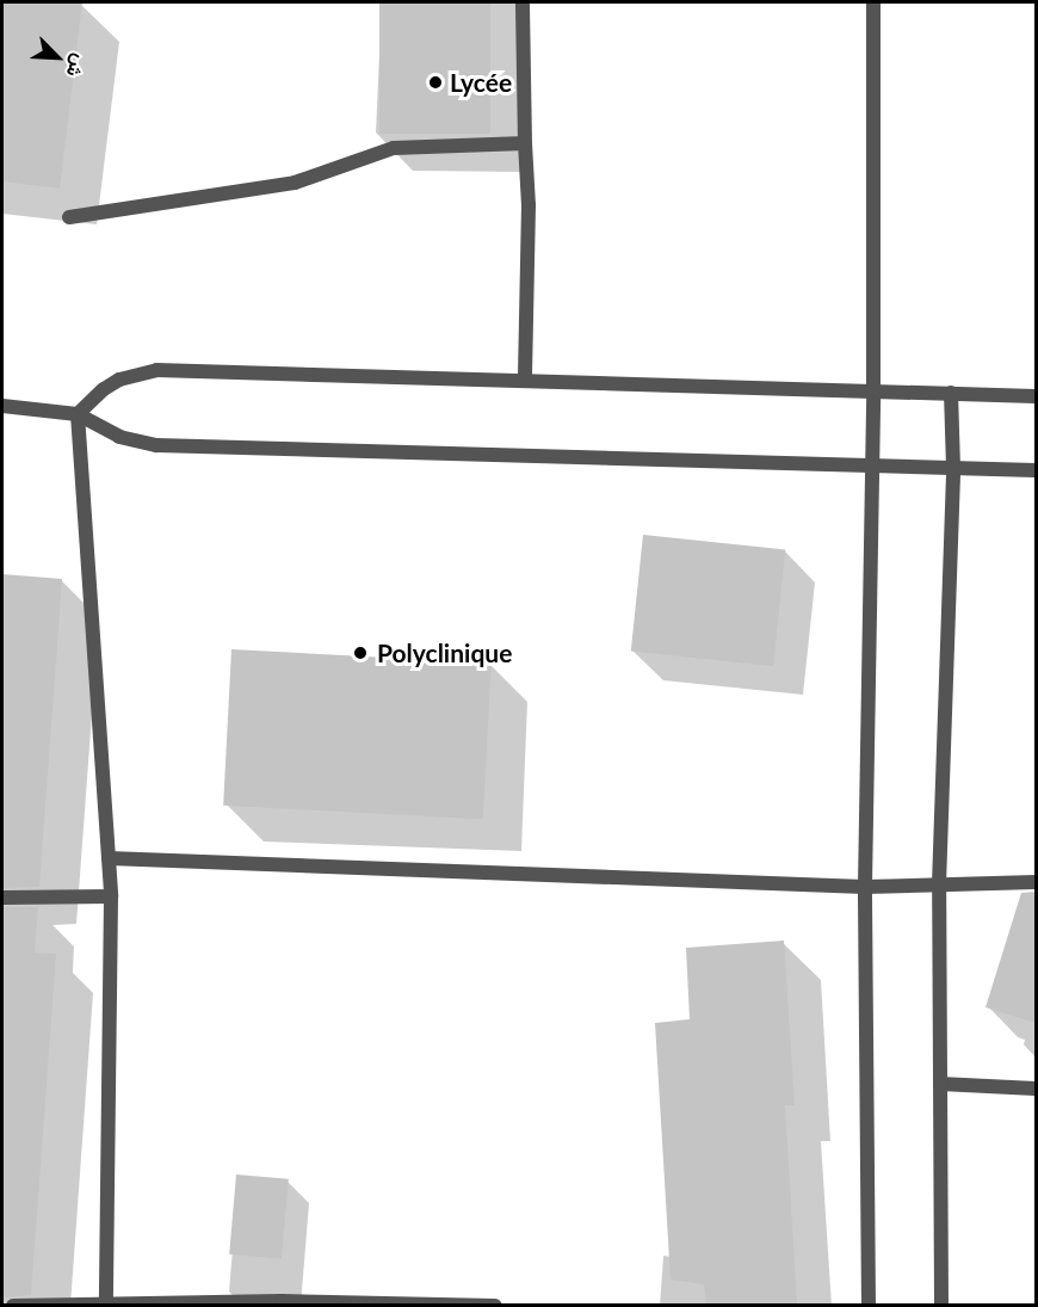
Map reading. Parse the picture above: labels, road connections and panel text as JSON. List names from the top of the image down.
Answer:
{
  "places": ["Lycée", "Polyclinique"],
  "north": "bottom right"
}
